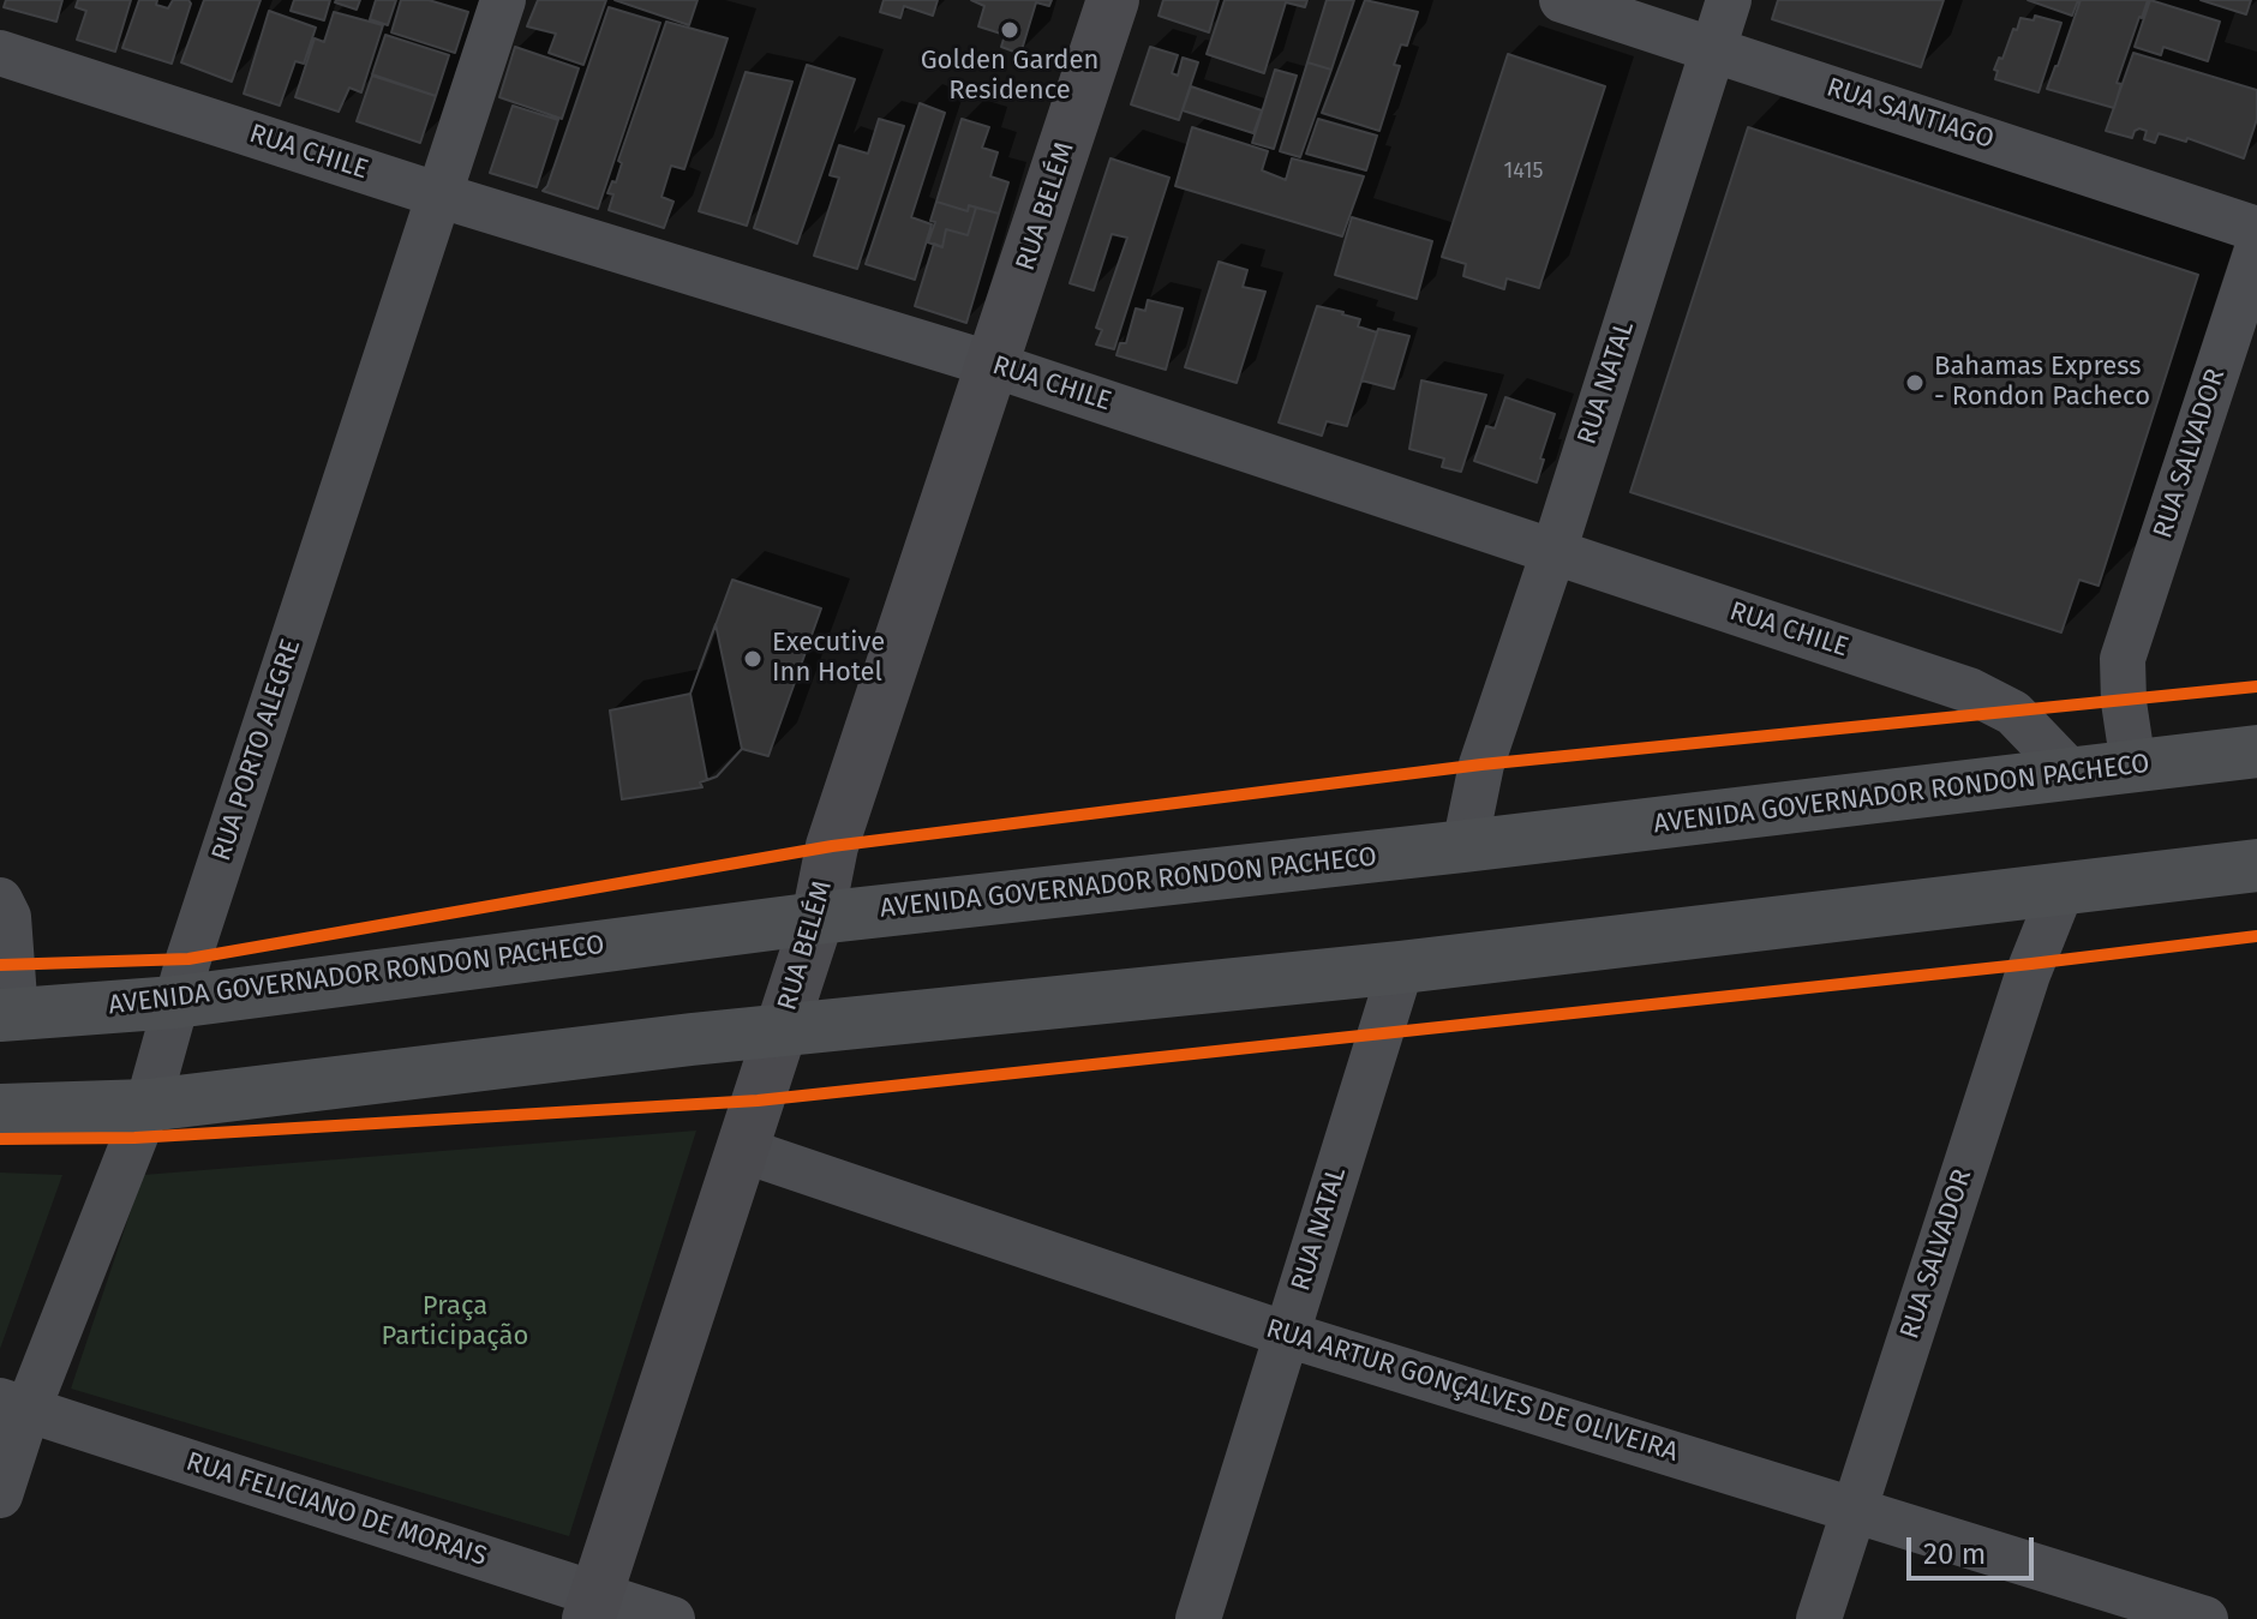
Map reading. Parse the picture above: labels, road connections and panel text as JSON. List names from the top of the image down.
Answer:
{
  "streets": {
    "main road": ["AVENIDA GOVERNADOR RONDON PACHECO"],
    "street": [
      "RUA SANTIAGO",
      "RUA CHILE",
      "RUA BELÉM",
      "RUA NATAL",
      "RUA SALVADOR",
      "RUA PORTO ALEGRE",
      "RUA ARTUR GONÇALVES DE OLIVEIRA",
      "RUA FELICIANO DE MORAIS"
    ]
  },
  "crossings": [
    ["RUA SANTIAGO", "RUA NATAL"],
    ["RUA CHILE", "RUA BELÉM"],
    ["RUA CHILE", "RUA NATAL"],
    ["RUA CHILE", "RUA PORTO ALEGRE"],
    ["RUA CHILE", "AVENIDA GOVERNADOR RONDON PACHECO"],
    ["RUA BELÉM", "AVENIDA GOVERNADOR RONDON PACHECO"],
    ["RUA BELÉM", "RUA ARTUR GONÇALVES DE OLIVEIRA"],
    ["RUA BELÉM", "RUA FELICIANO DE MORAIS"],
    ["RUA NATAL", "AVENIDA GOVERNADOR RONDON PACHECO"],
    ["RUA NATAL", "RUA ARTUR GONÇALVES DE OLIVEIRA"],
    ["RUA SALVADOR", "AVENIDA GOVERNADOR RONDON PACHECO"],
    ["RUA SALVADOR", "RUA ARTUR GONÇALVES DE OLIVEIRA"],
    ["RUA PORTO ALEGRE", "AVENIDA GOVERNADOR RONDON PACHECO"],
    ["RUA PORTO ALEGRE", "RUA FELICIANO DE MORAIS"]
  ],
  "parks": ["Praça Participação"],
  "places": ["Golden Garden Residence", "Bahamas Express - Rondon Pacheco", "Executive Inn Hotel"],
  "house_numbers": ["1415"],
  "scale_bar": "20 m"
}
